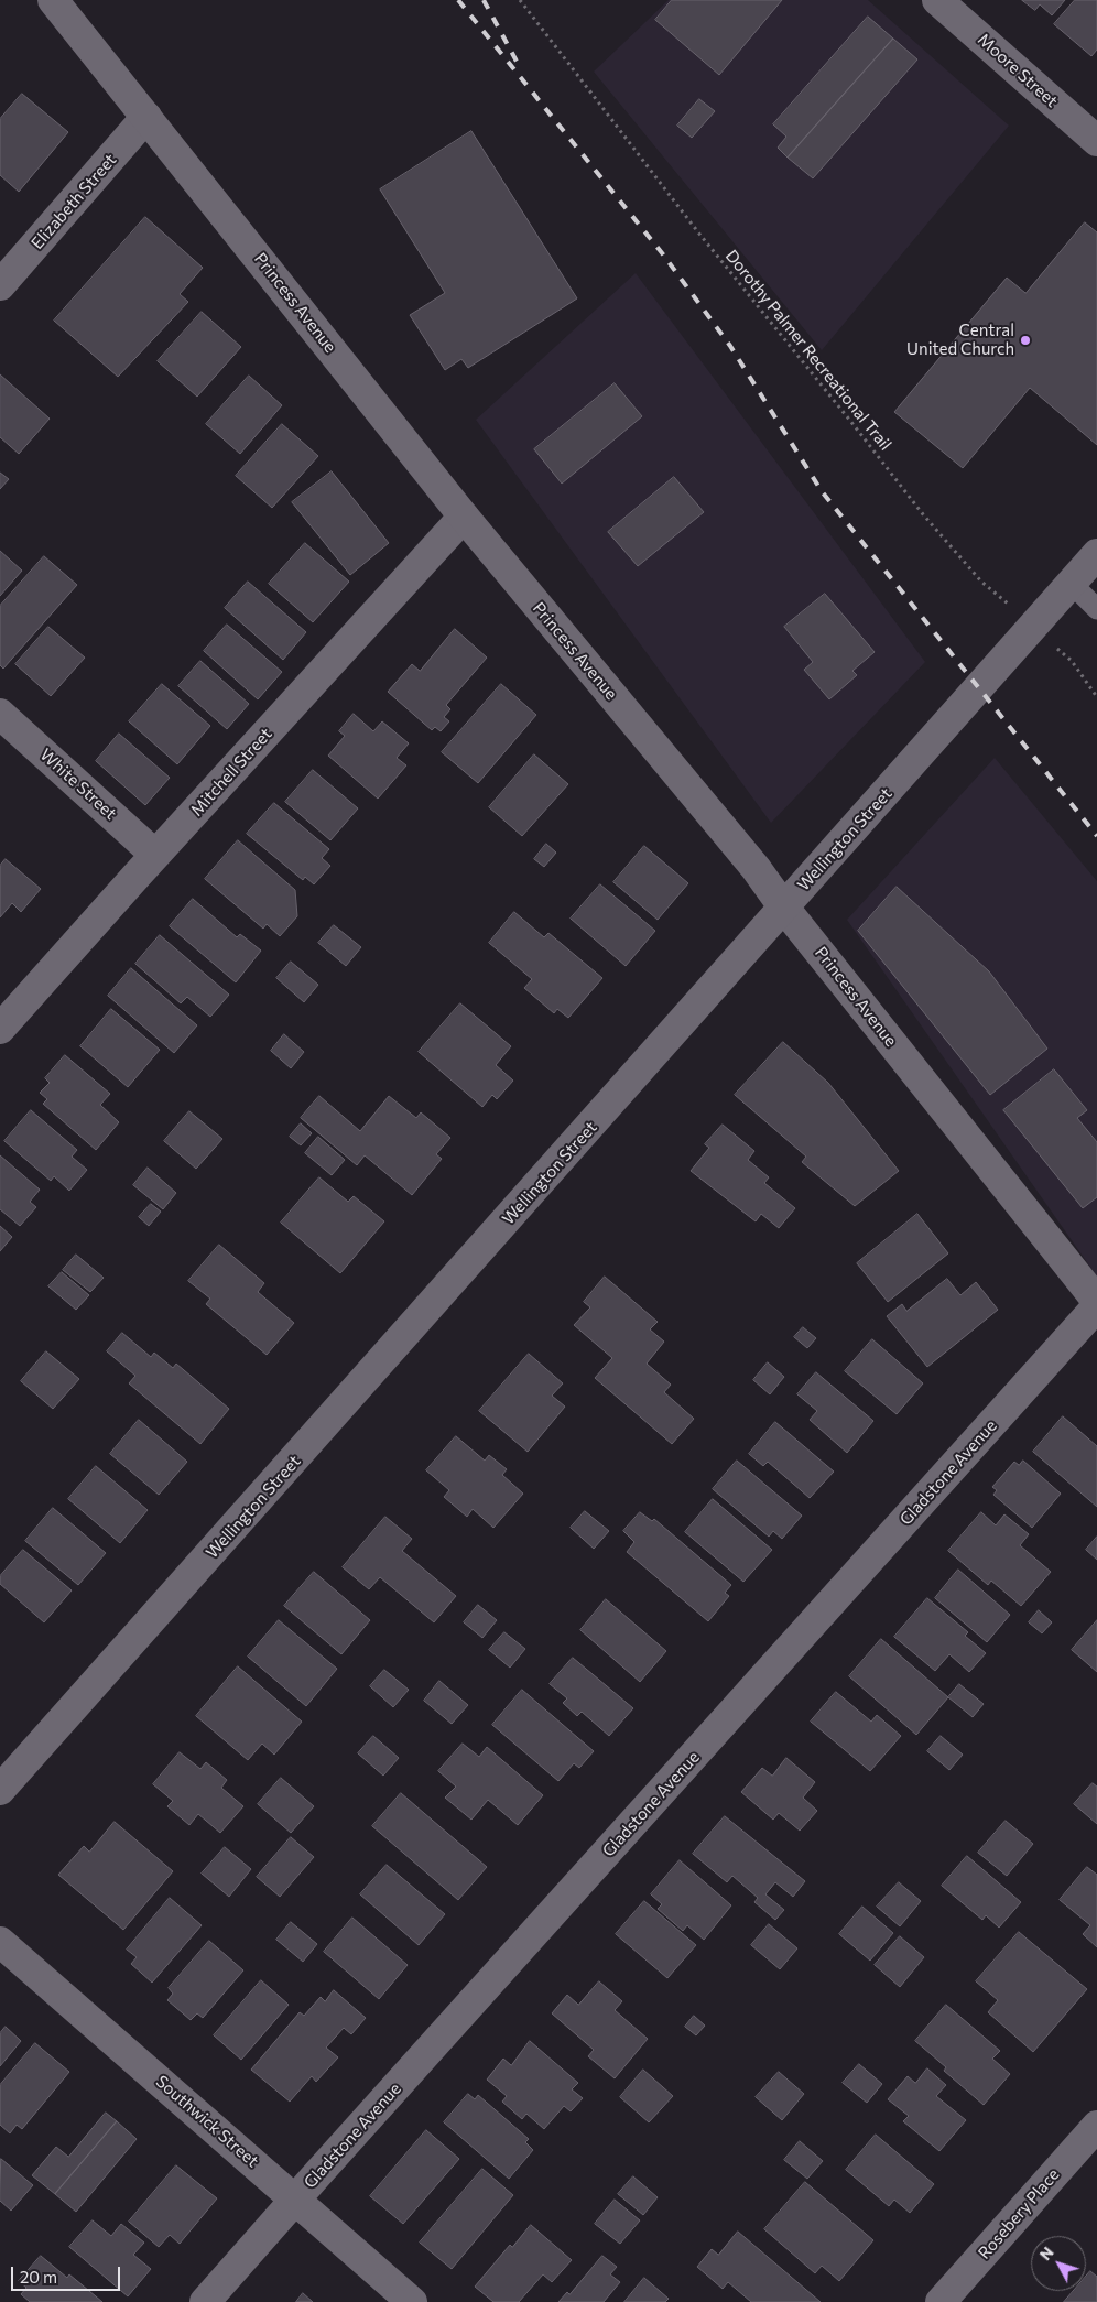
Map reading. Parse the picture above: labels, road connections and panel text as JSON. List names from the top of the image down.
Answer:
{
  "streets": {
    "street": [
      "Moore Street",
      "Elizabeth Street",
      "Princess Avenue",
      "Mitchell Street",
      "White Street",
      "Wellington Street",
      "Gladstone Avenue",
      "Southwick Street",
      "Rosebery Place"
    ],
    "path": ["Dorothy Palmer Recreational Trail"]
  },
  "crossings": [
    ["Elizabeth Street", "Princess Avenue"],
    ["Princess Avenue", "Mitchell Street"],
    ["Princess Avenue", "Wellington Street"],
    ["Dorothy Palmer Recreational Trail", "Wellington Street"],
    ["Mitchell Street", "White Street"],
    ["Gladstone Avenue", "Southwick Street"]
  ],
  "places": ["Central United Church"],
  "scale_bar": "20 m",
  "north": "top left"
}
